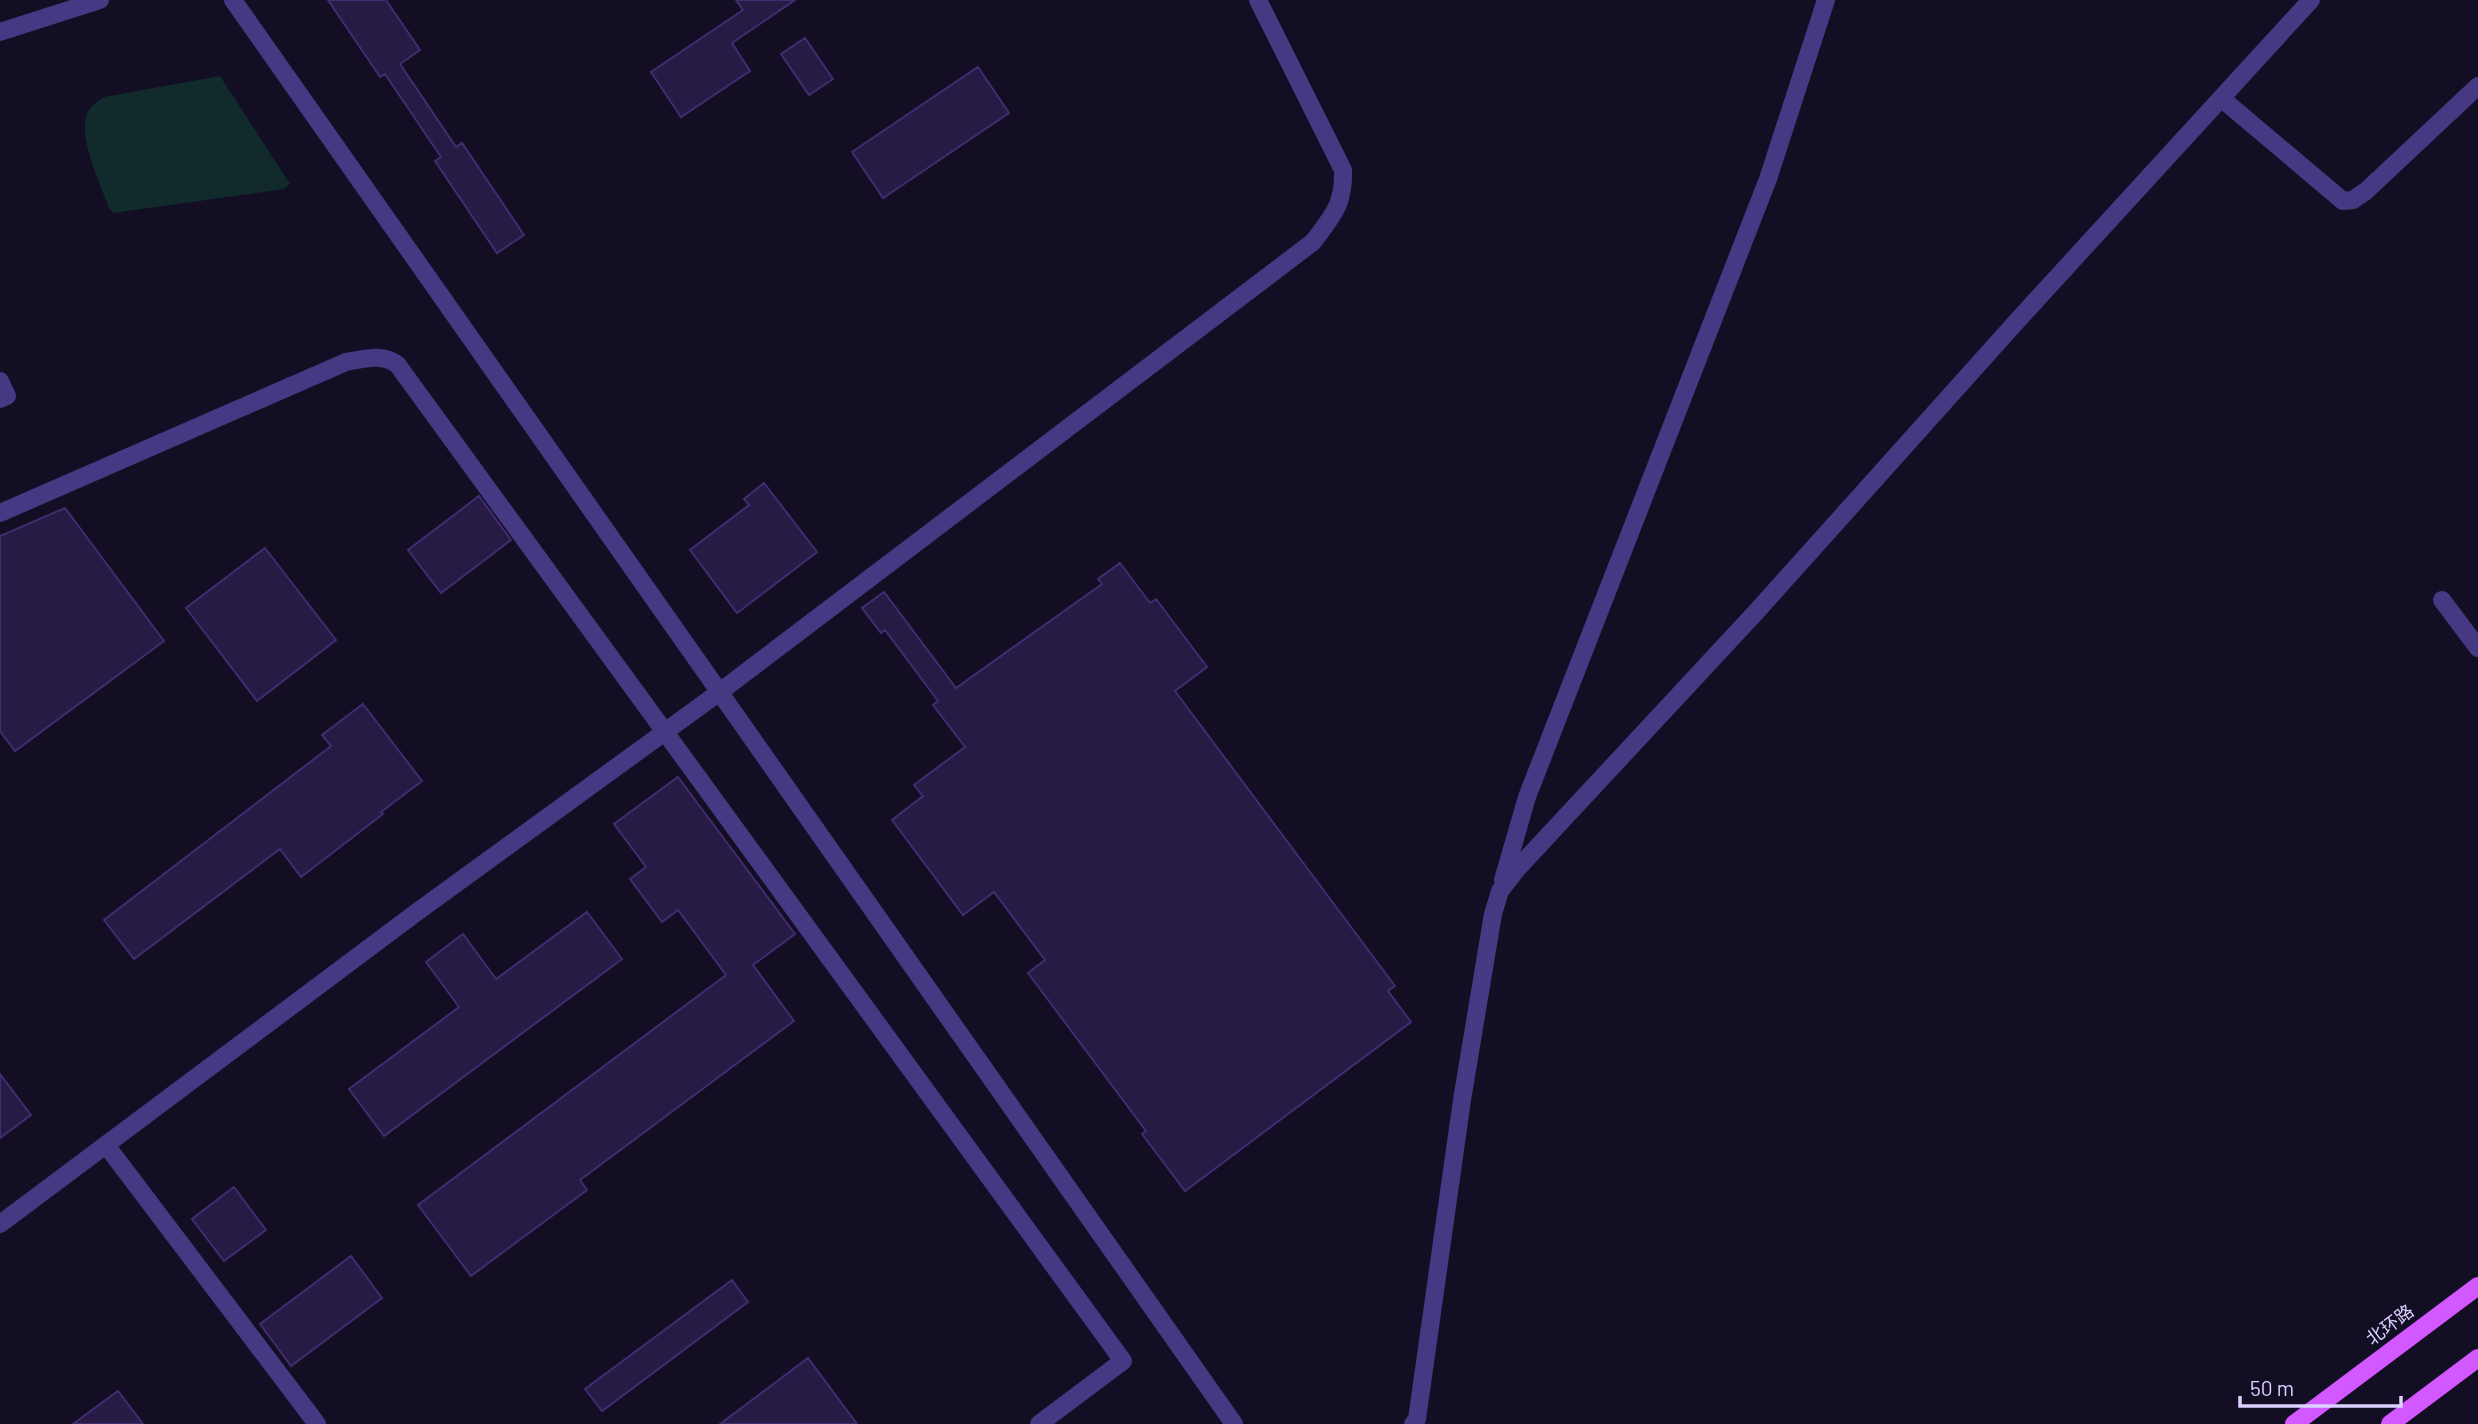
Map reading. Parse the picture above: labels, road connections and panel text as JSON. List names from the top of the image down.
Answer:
{
  "streets": {
    "main road": ["北环路"]
  },
  "scale_bar": "50 m"
}
